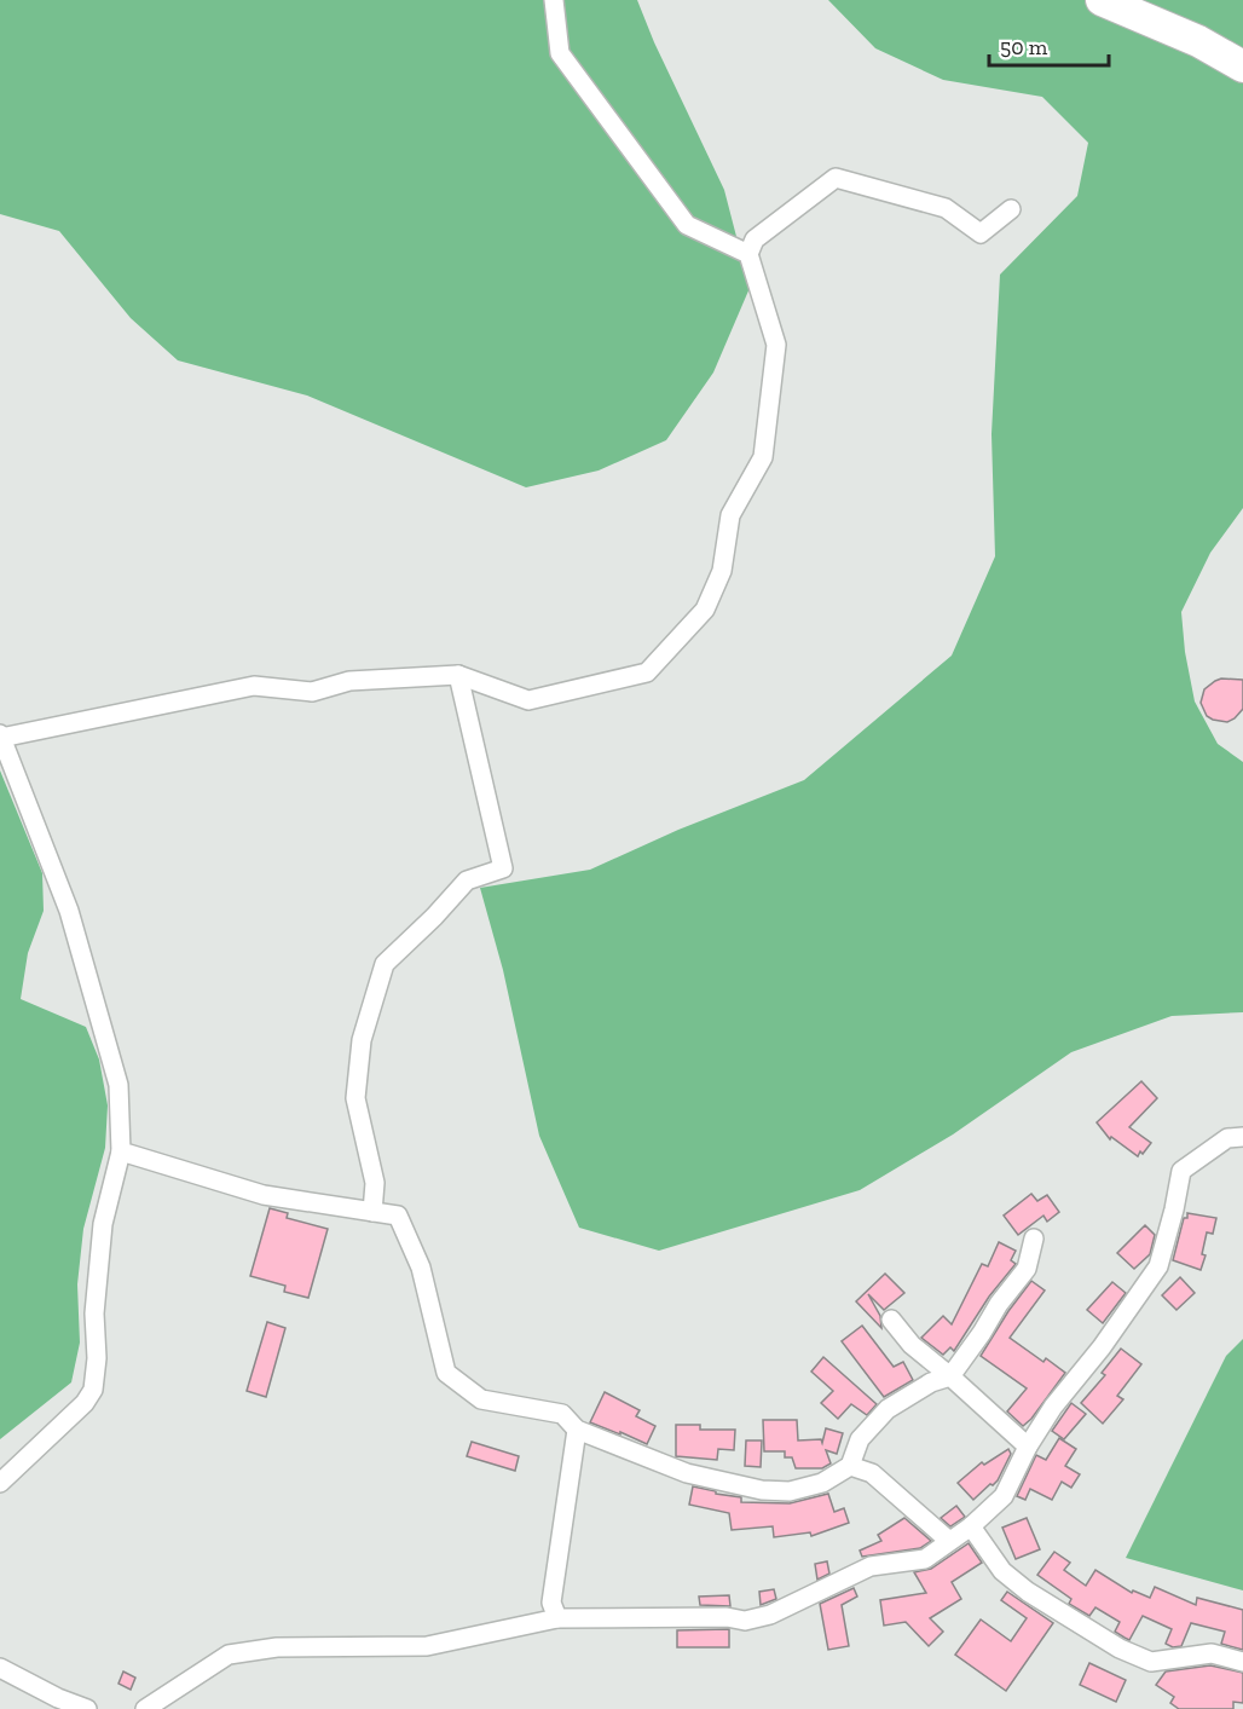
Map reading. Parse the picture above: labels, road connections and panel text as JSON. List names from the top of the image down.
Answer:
{
  "scale_bar": "50 m"
}
